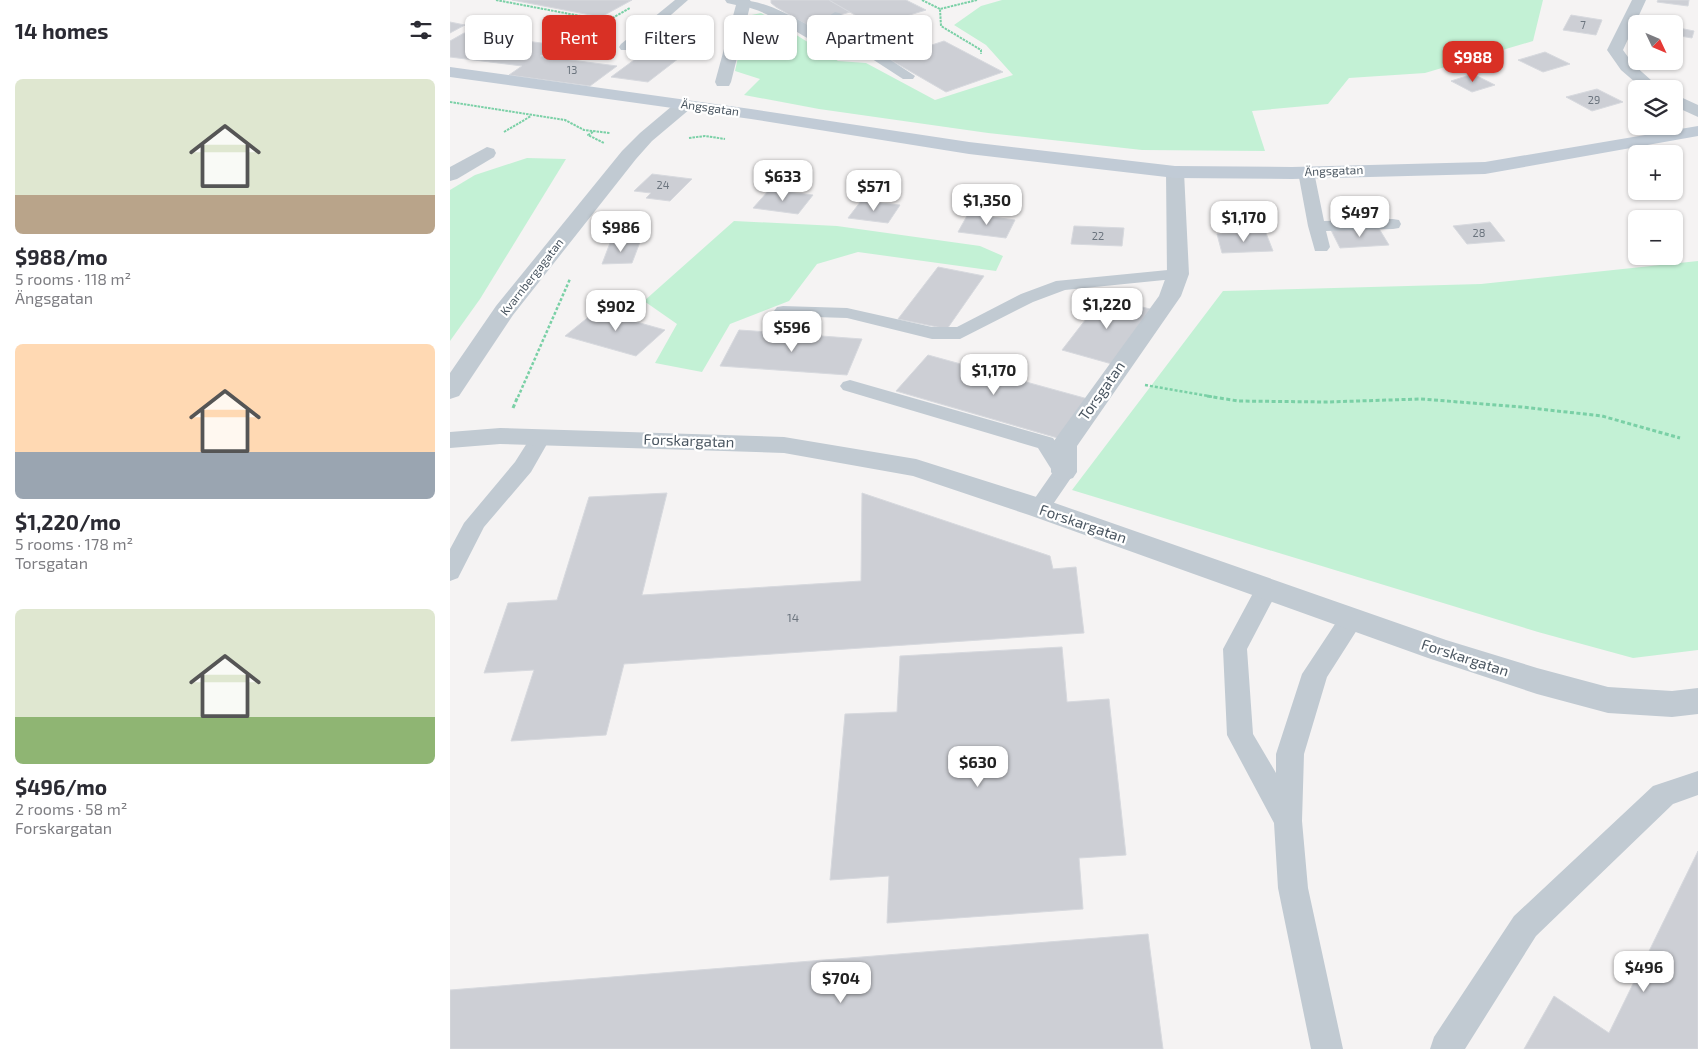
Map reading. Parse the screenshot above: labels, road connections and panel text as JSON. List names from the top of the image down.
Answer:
{
  "streets": {
    "main road": ["Ängsgatan"],
    "street": ["Kvarnbergagatan", "Torsgatan", "Forskargatan"]
  },
  "crossings": [
    ["Ängsgatan", "Kvarnbergagatan"],
    ["Ängsgatan", "Torsgatan"]
  ],
  "house_numbers": [
    "7",
    "13",
    "29",
    "24",
    "28",
    "22",
    "14"
  ],
  "north": "bottom right",
  "page": {
    "heading": "14 homes",
    "map_buttons": ["+", "−"],
    "chip": [
      "Buy",
      "Rent",
      "Filters",
      "New",
      "Apartment"
    ],
    "price": [
      "$988",
      "$633",
      "$571",
      "$1,350",
      "$497",
      "$1,170",
      "$986",
      "$1,220",
      "$902",
      "$596",
      "$1,170",
      "$630",
      "$496",
      "$704"
    ],
    "list": [
      {
        "name": "$988/mo",
        "note": "5 rooms · 118 m² · Ängsgatan"
      },
      {
        "name": "$1,220/mo",
        "note": "5 rooms · 178 m² · Torsgatan"
      },
      {
        "name": "$496/mo",
        "note": "2 rooms · 58 m² · Forskargatan"
      }
    ]
  }
}
